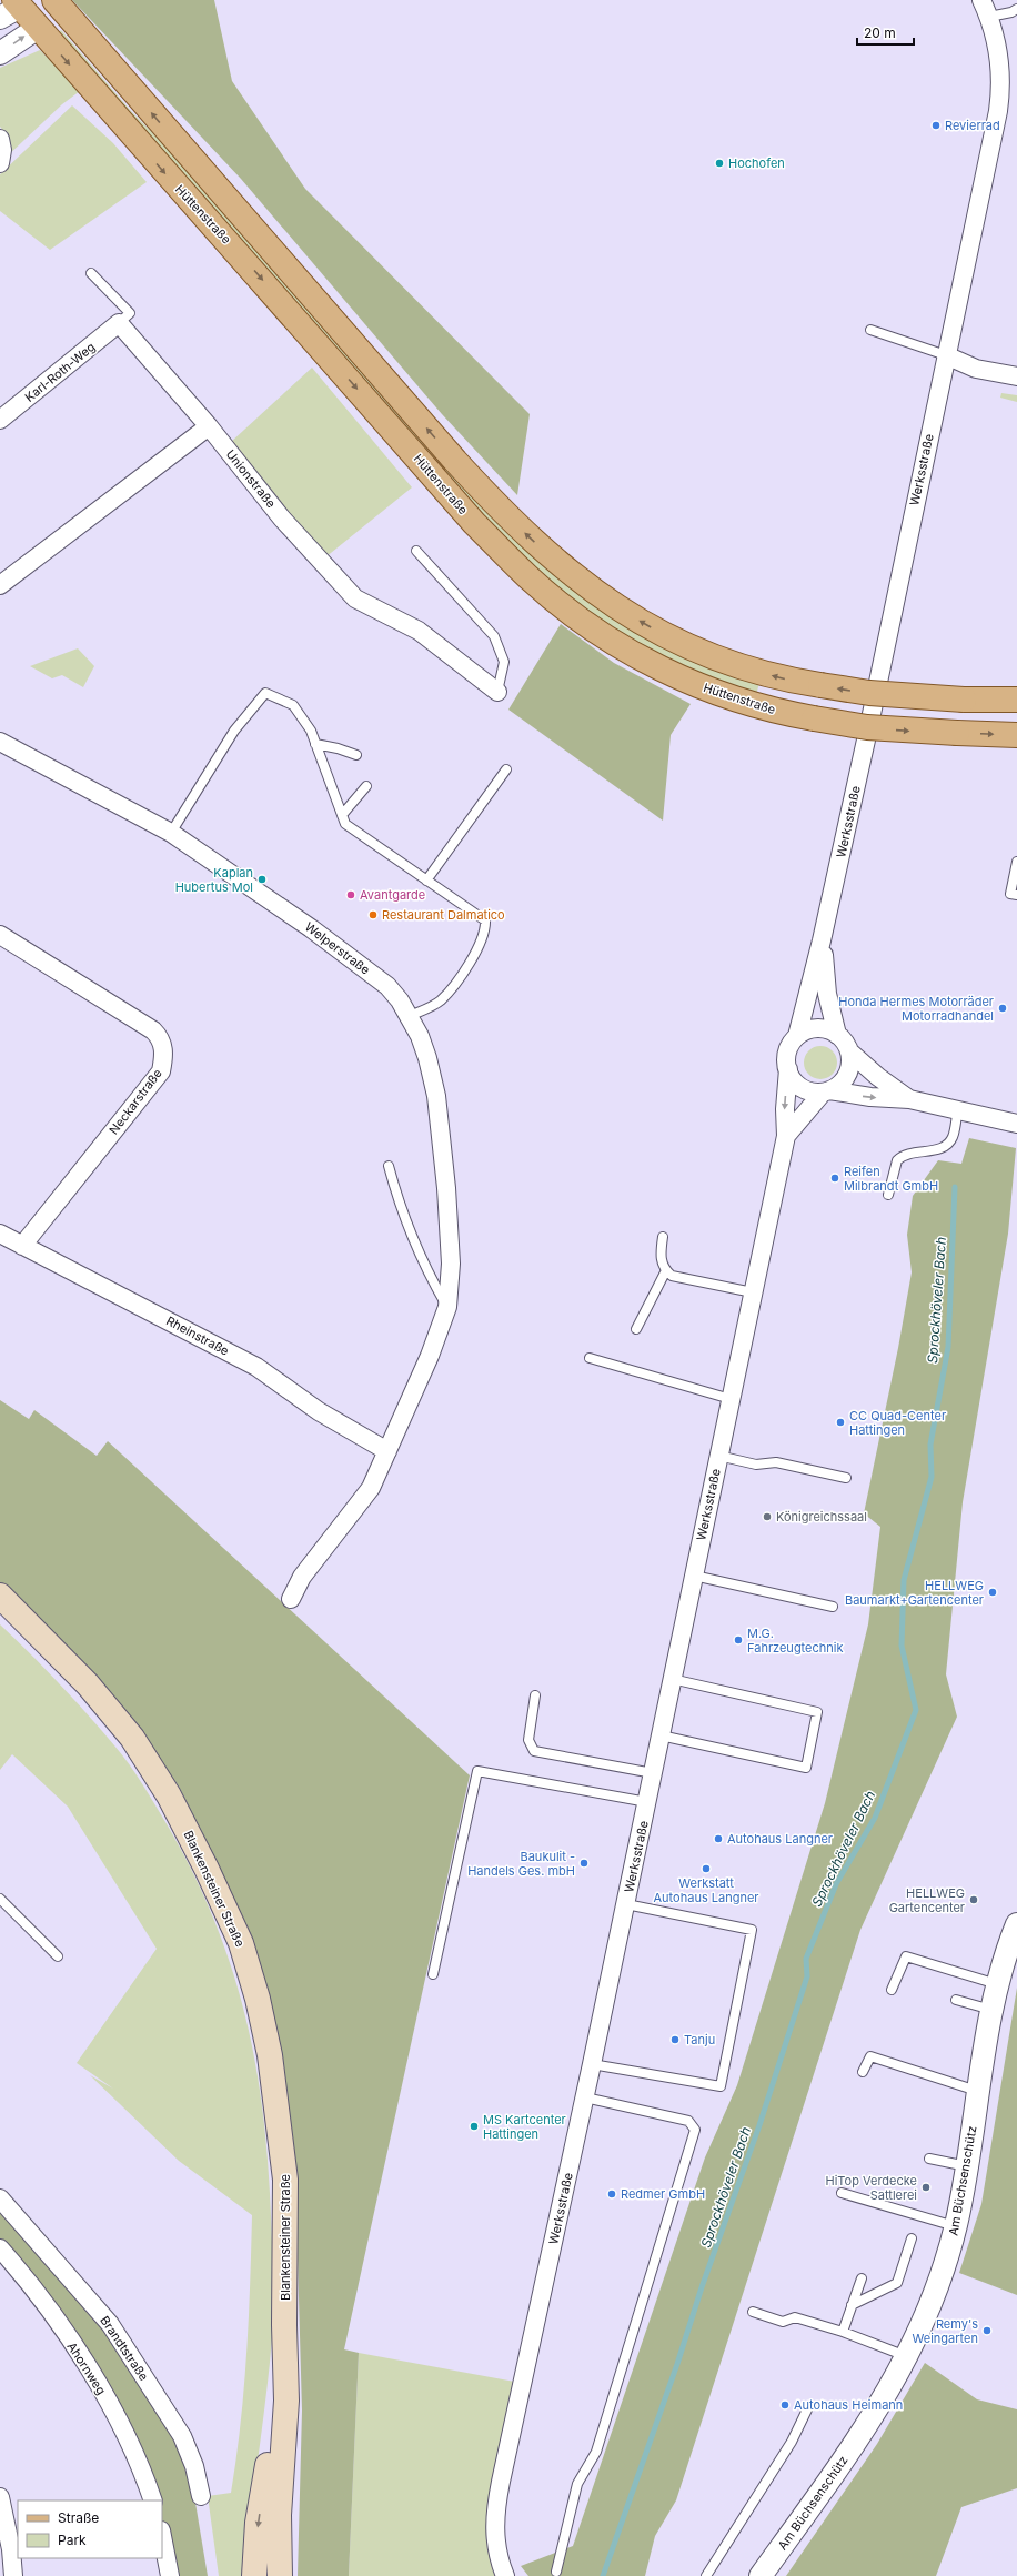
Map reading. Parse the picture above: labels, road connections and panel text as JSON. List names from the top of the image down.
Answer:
{
  "streets": {
    "main road": ["Hüttenstraße", "Blankensteiner Straße"],
    "street": [
      "Karl-Roth-Weg",
      "Werksstraße",
      "Unionstraße",
      "Welperstraße",
      "Neckarstraße",
      "Rheinstraße",
      "Am Büchsenschütz",
      "Brandtstraße",
      "Ahornweg"
    ]
  },
  "crossings": [
    ["Neckarstraße", "Rheinstraße"]
  ],
  "water": ["Sprockhöveler Bach"],
  "places": [
    "Revierrad",
    "Hochofen",
    "Kaplan Hubertus Mol",
    "Avantgarde",
    "Restaurant Dalmatico",
    "Honda Hermes Motorräder Motorradhandel",
    "Reifen Milbrandt GmbH",
    "CC Quad-Center Hattingen",
    "Königreichssaal",
    "HELLWEG Baumarkt+Gartencenter",
    "M.G. Fahrzeugtechnik",
    "Autohaus Langner",
    "Baukulit - Handels Ges. mbH",
    "Werkstatt Autohaus Langner",
    "HELLWEG Gartencenter",
    "Tanju",
    "MS Kartcenter Hattingen",
    "HiTop Verdecke Sattlerei",
    "Redmer GmbH",
    "Remy's Weingarten",
    "Autohaus Heimann"
  ],
  "legend": ["Straße", "Park"],
  "scale_bar": "20 m"
}
